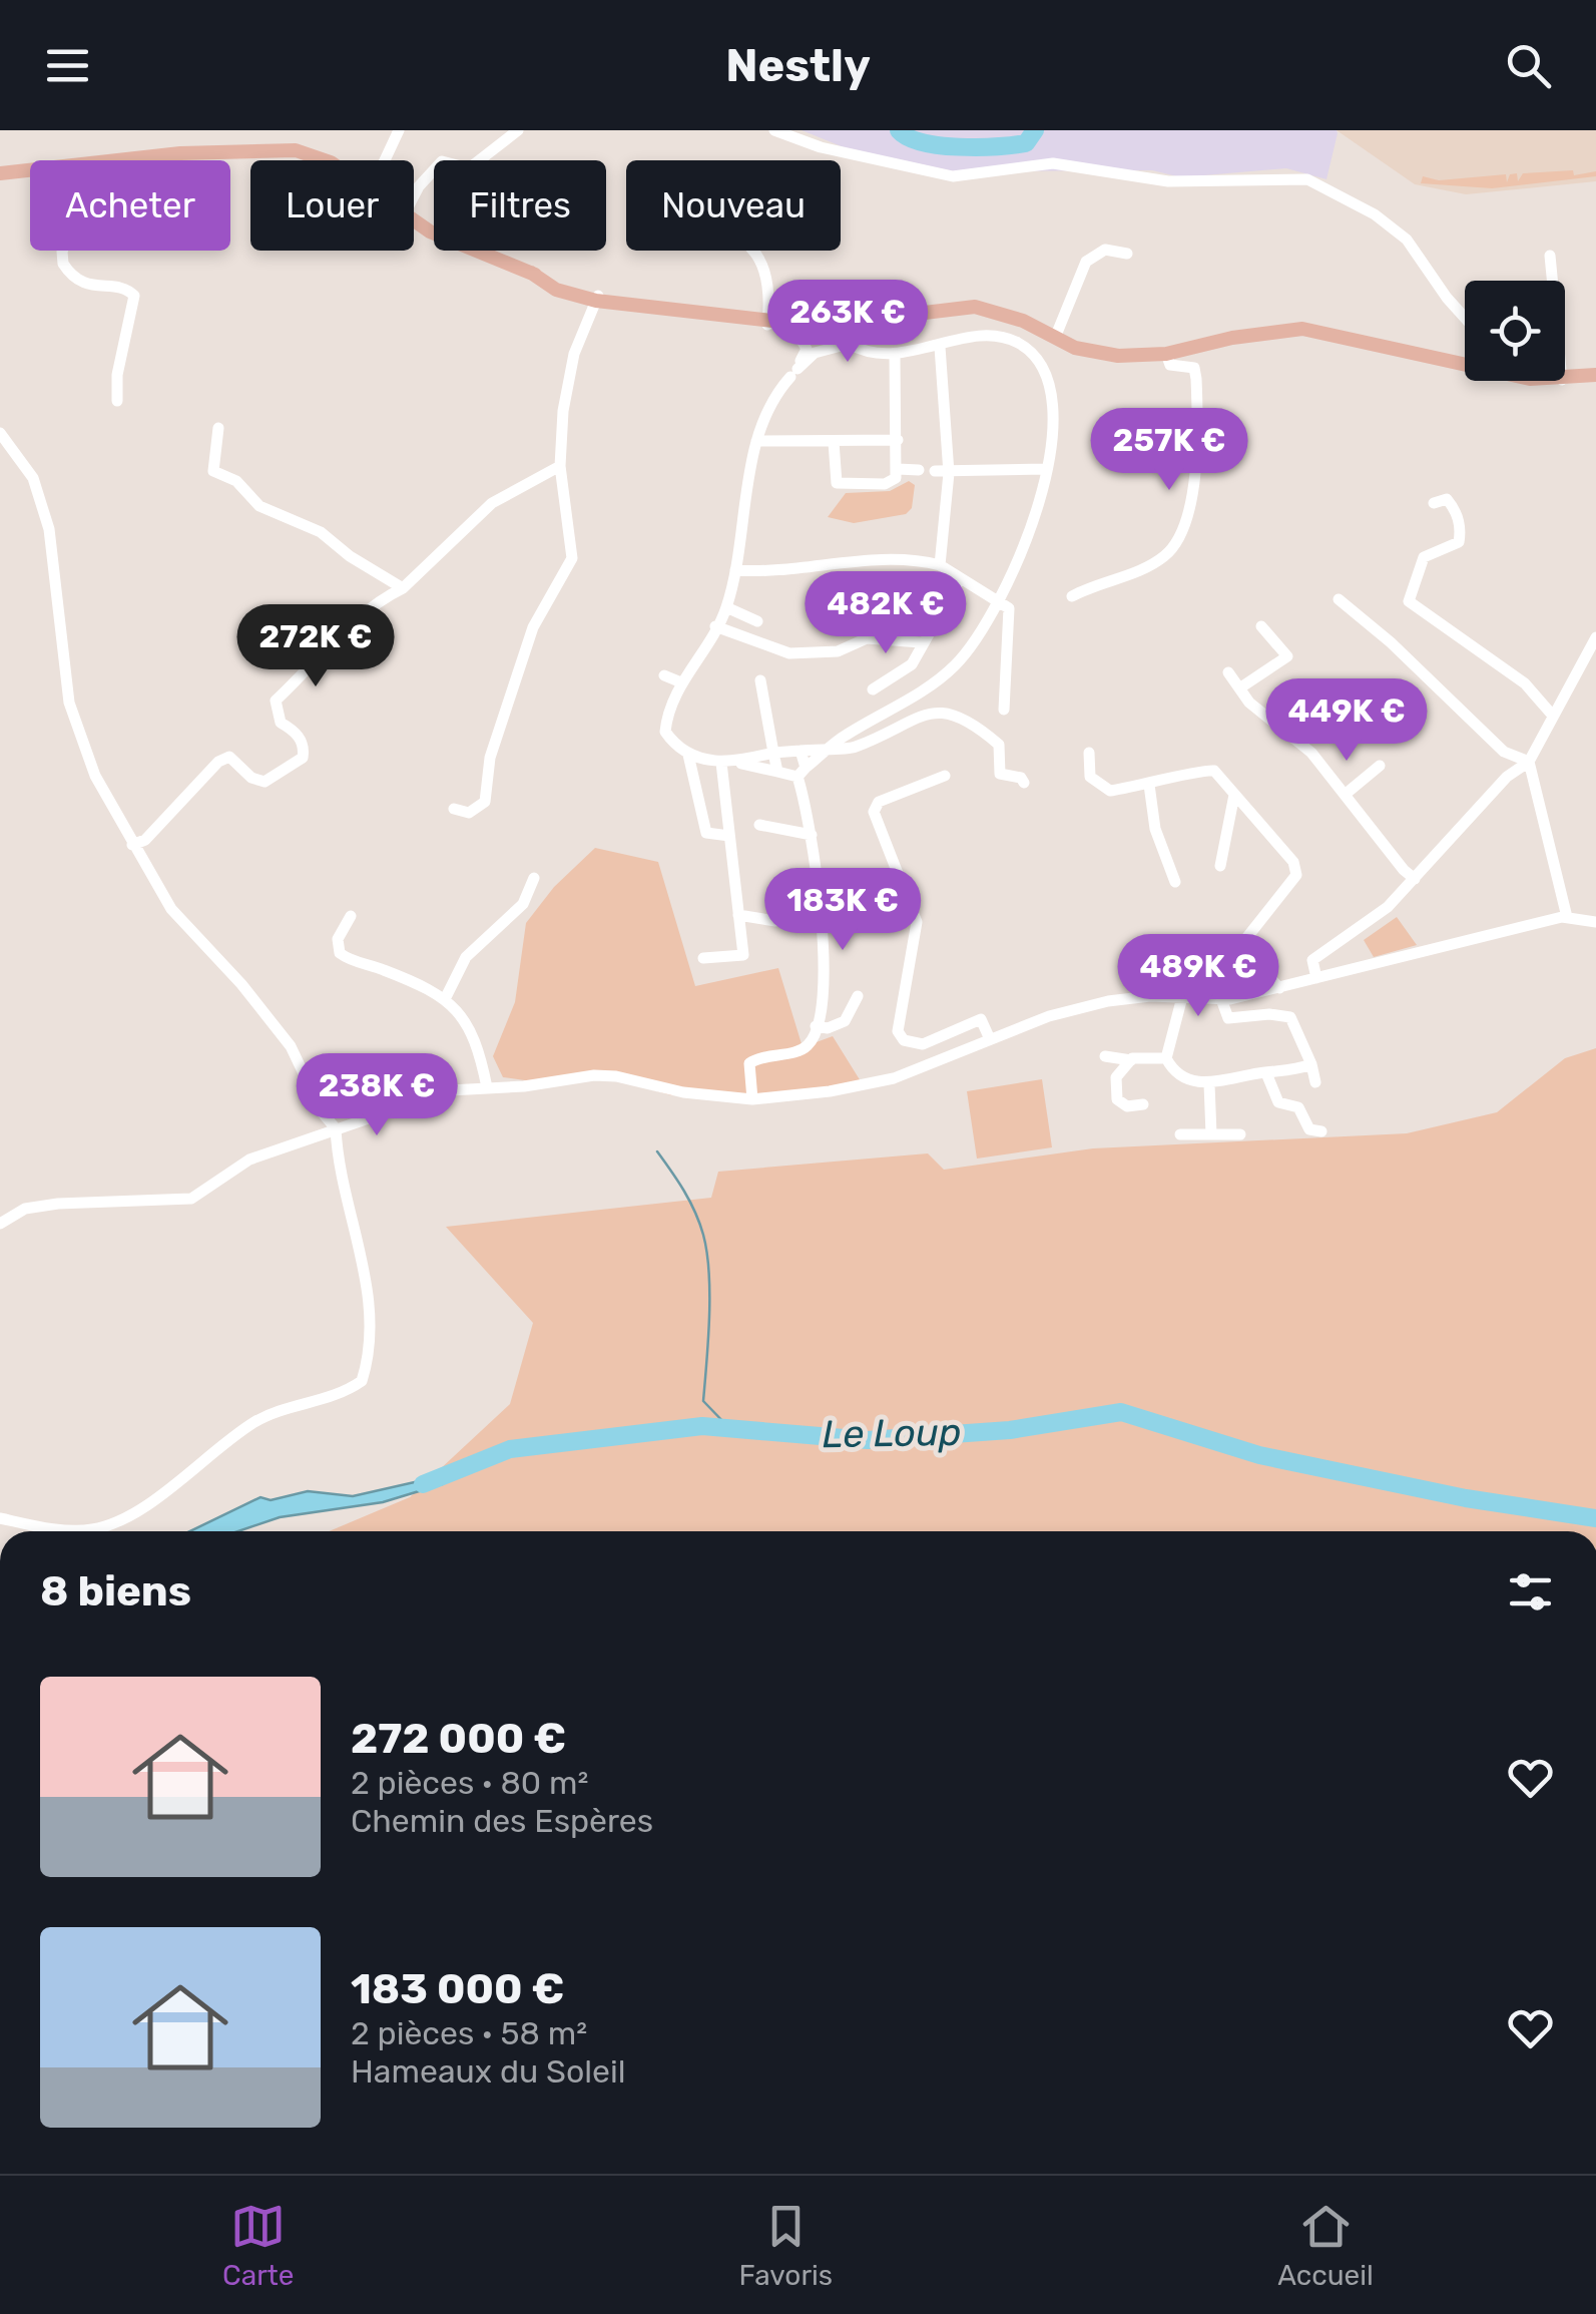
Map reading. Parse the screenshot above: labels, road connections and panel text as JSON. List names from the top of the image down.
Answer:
{
  "water": ["Le Loup"],
  "page": {
    "header": "Nestly",
    "chip": [
      "Acheter",
      "Louer",
      "Filtres",
      "Nouveau"
    ],
    "price": [
      "263K €",
      "257K €",
      "482K €",
      "272K €",
      "449K €",
      "183K €",
      "489K €",
      "238K €"
    ],
    "heading": "8 biens",
    "list": [
      {
        "name": "272 000 €",
        "note": "2 pièces · 80 m² · Chemin des Espères"
      },
      {
        "name": "183 000 €",
        "note": "2 pièces · 58 m² · Hameaux du Soleil"
      }
    ],
    "tabs": ["Carte", "Favoris", "Accueil"]
  }
}
